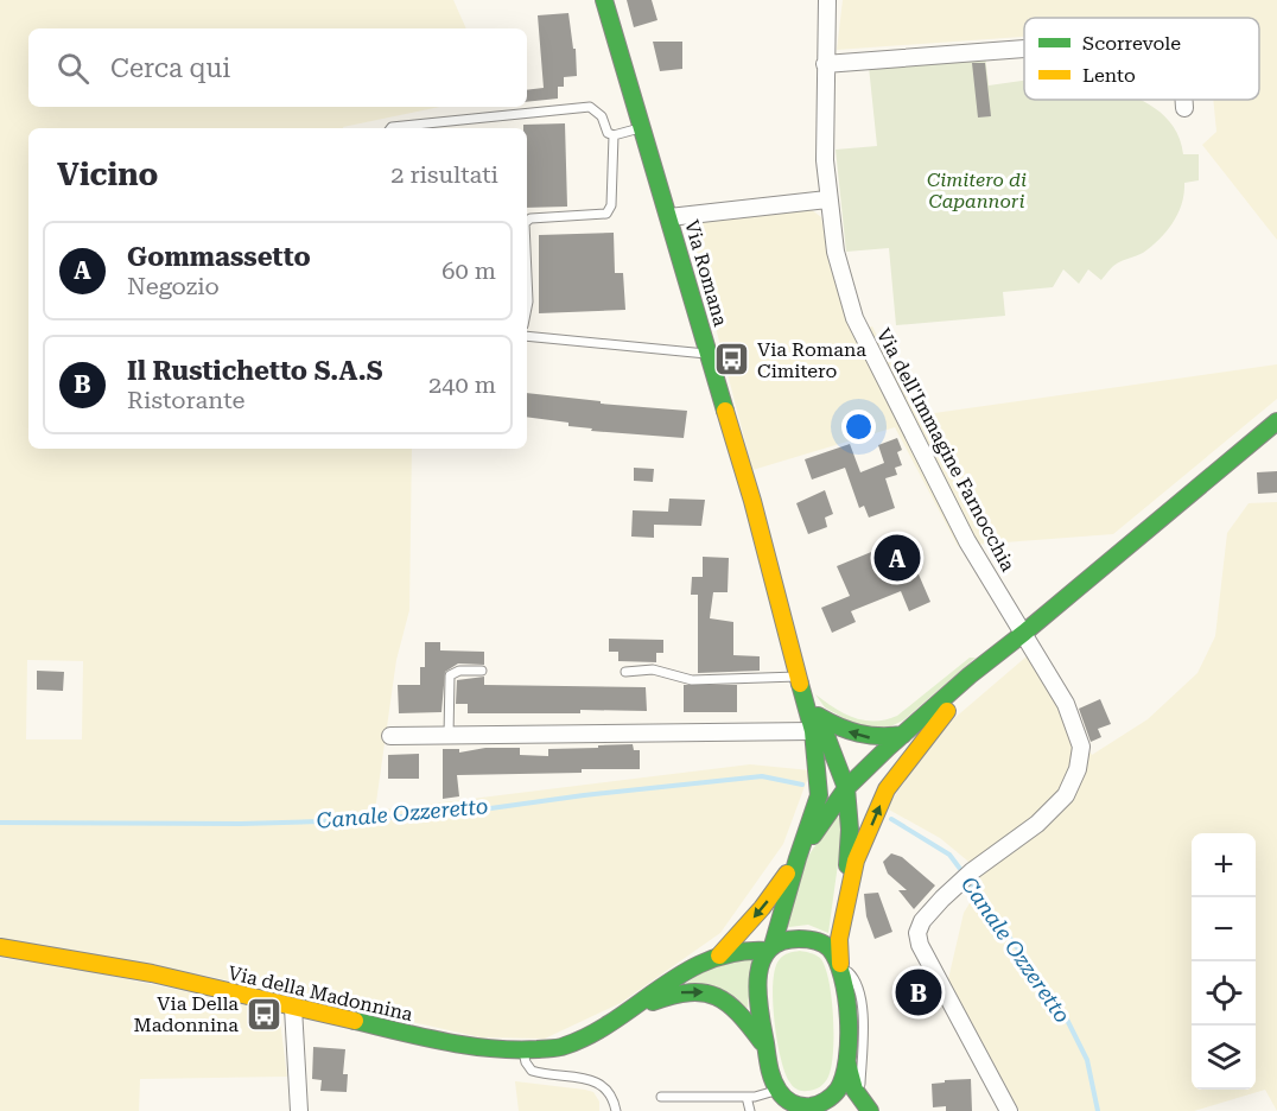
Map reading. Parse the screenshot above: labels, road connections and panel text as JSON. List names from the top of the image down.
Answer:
{
  "streets": {
    "street": ["Via Romana", "Via dell'Immagine Farnocchia", "Via della Madonnina"]
  },
  "water": ["Canale Ozzeretto"],
  "parks": ["Cimitero di Capannori"],
  "places": {
    "bus stop": ["Via Romana Cimitero", "Via Della Madonnina"]
  },
  "legend": ["Scorrevole", "Lento"],
  "page": {
    "search": "Cerca qui",
    "heading": ["Vicino", "2 risultati"],
    "list": [
      {
        "mark": "A",
        "name": "Gommassetto",
        "note": "Negozio",
        "value": "60 m"
      },
      {
        "mark": "B",
        "name": "Il Rustichetto S.A.S",
        "note": "Ristorante",
        "value": "240 m"
      }
    ],
    "pins": ["A", "B"],
    "map_buttons": ["+", "−"]
  }
}
